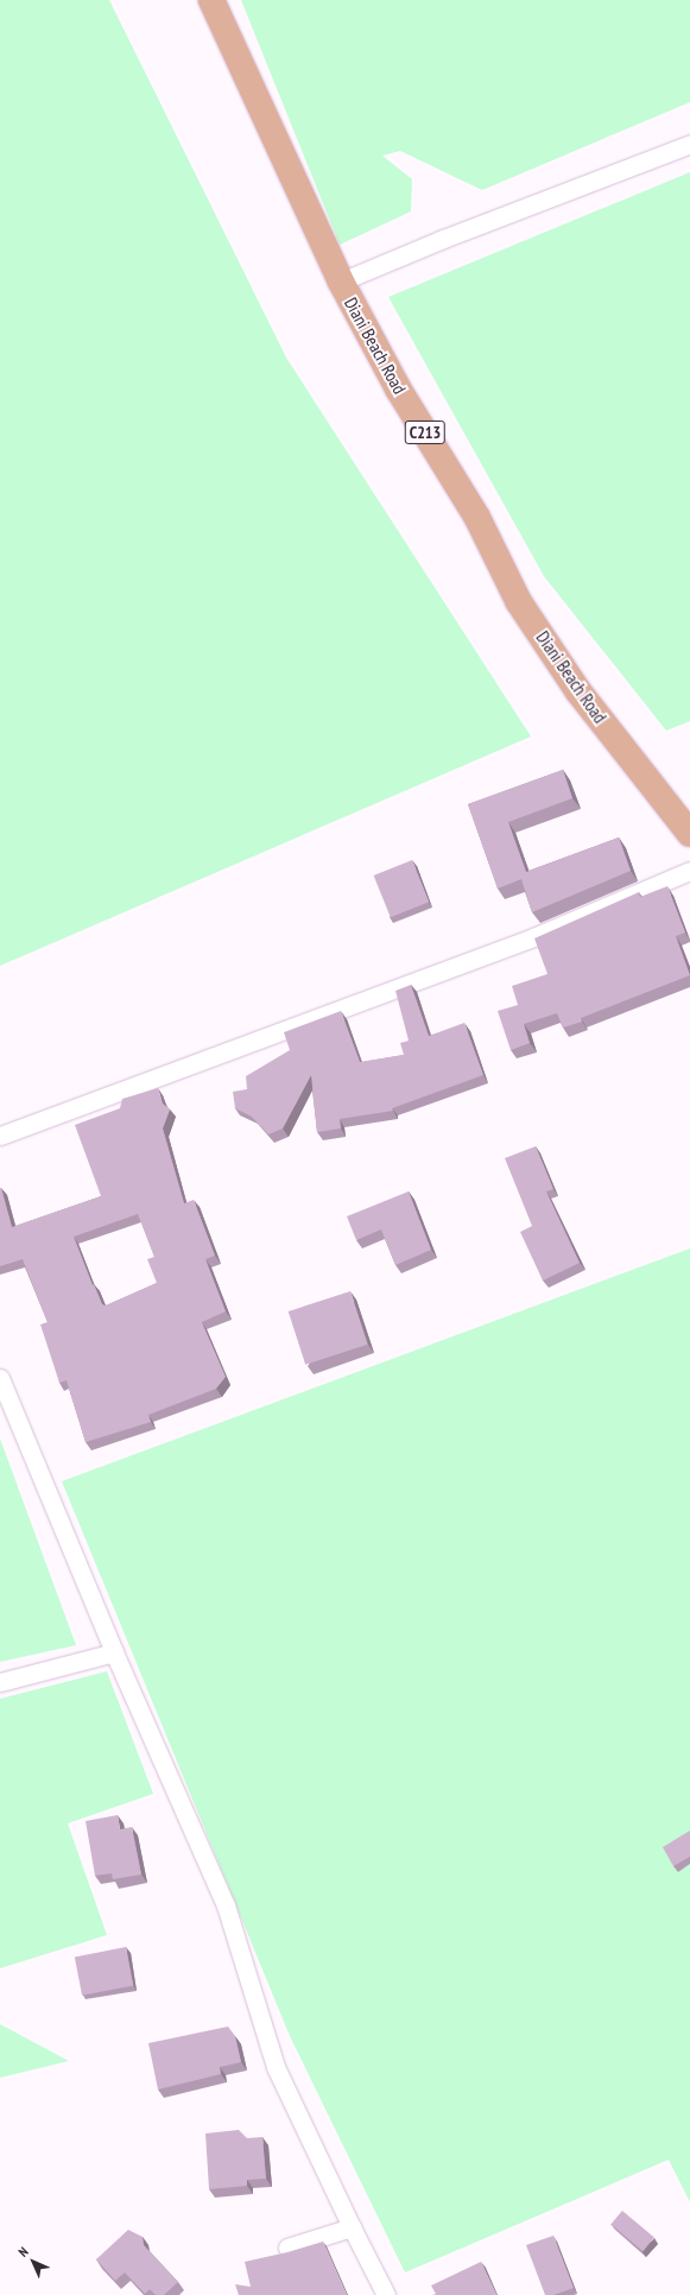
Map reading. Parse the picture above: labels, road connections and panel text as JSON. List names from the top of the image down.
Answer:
{
  "streets": {
    "main road": ["Diani Beach Road", "C213"]
  },
  "north": "top left"
}
